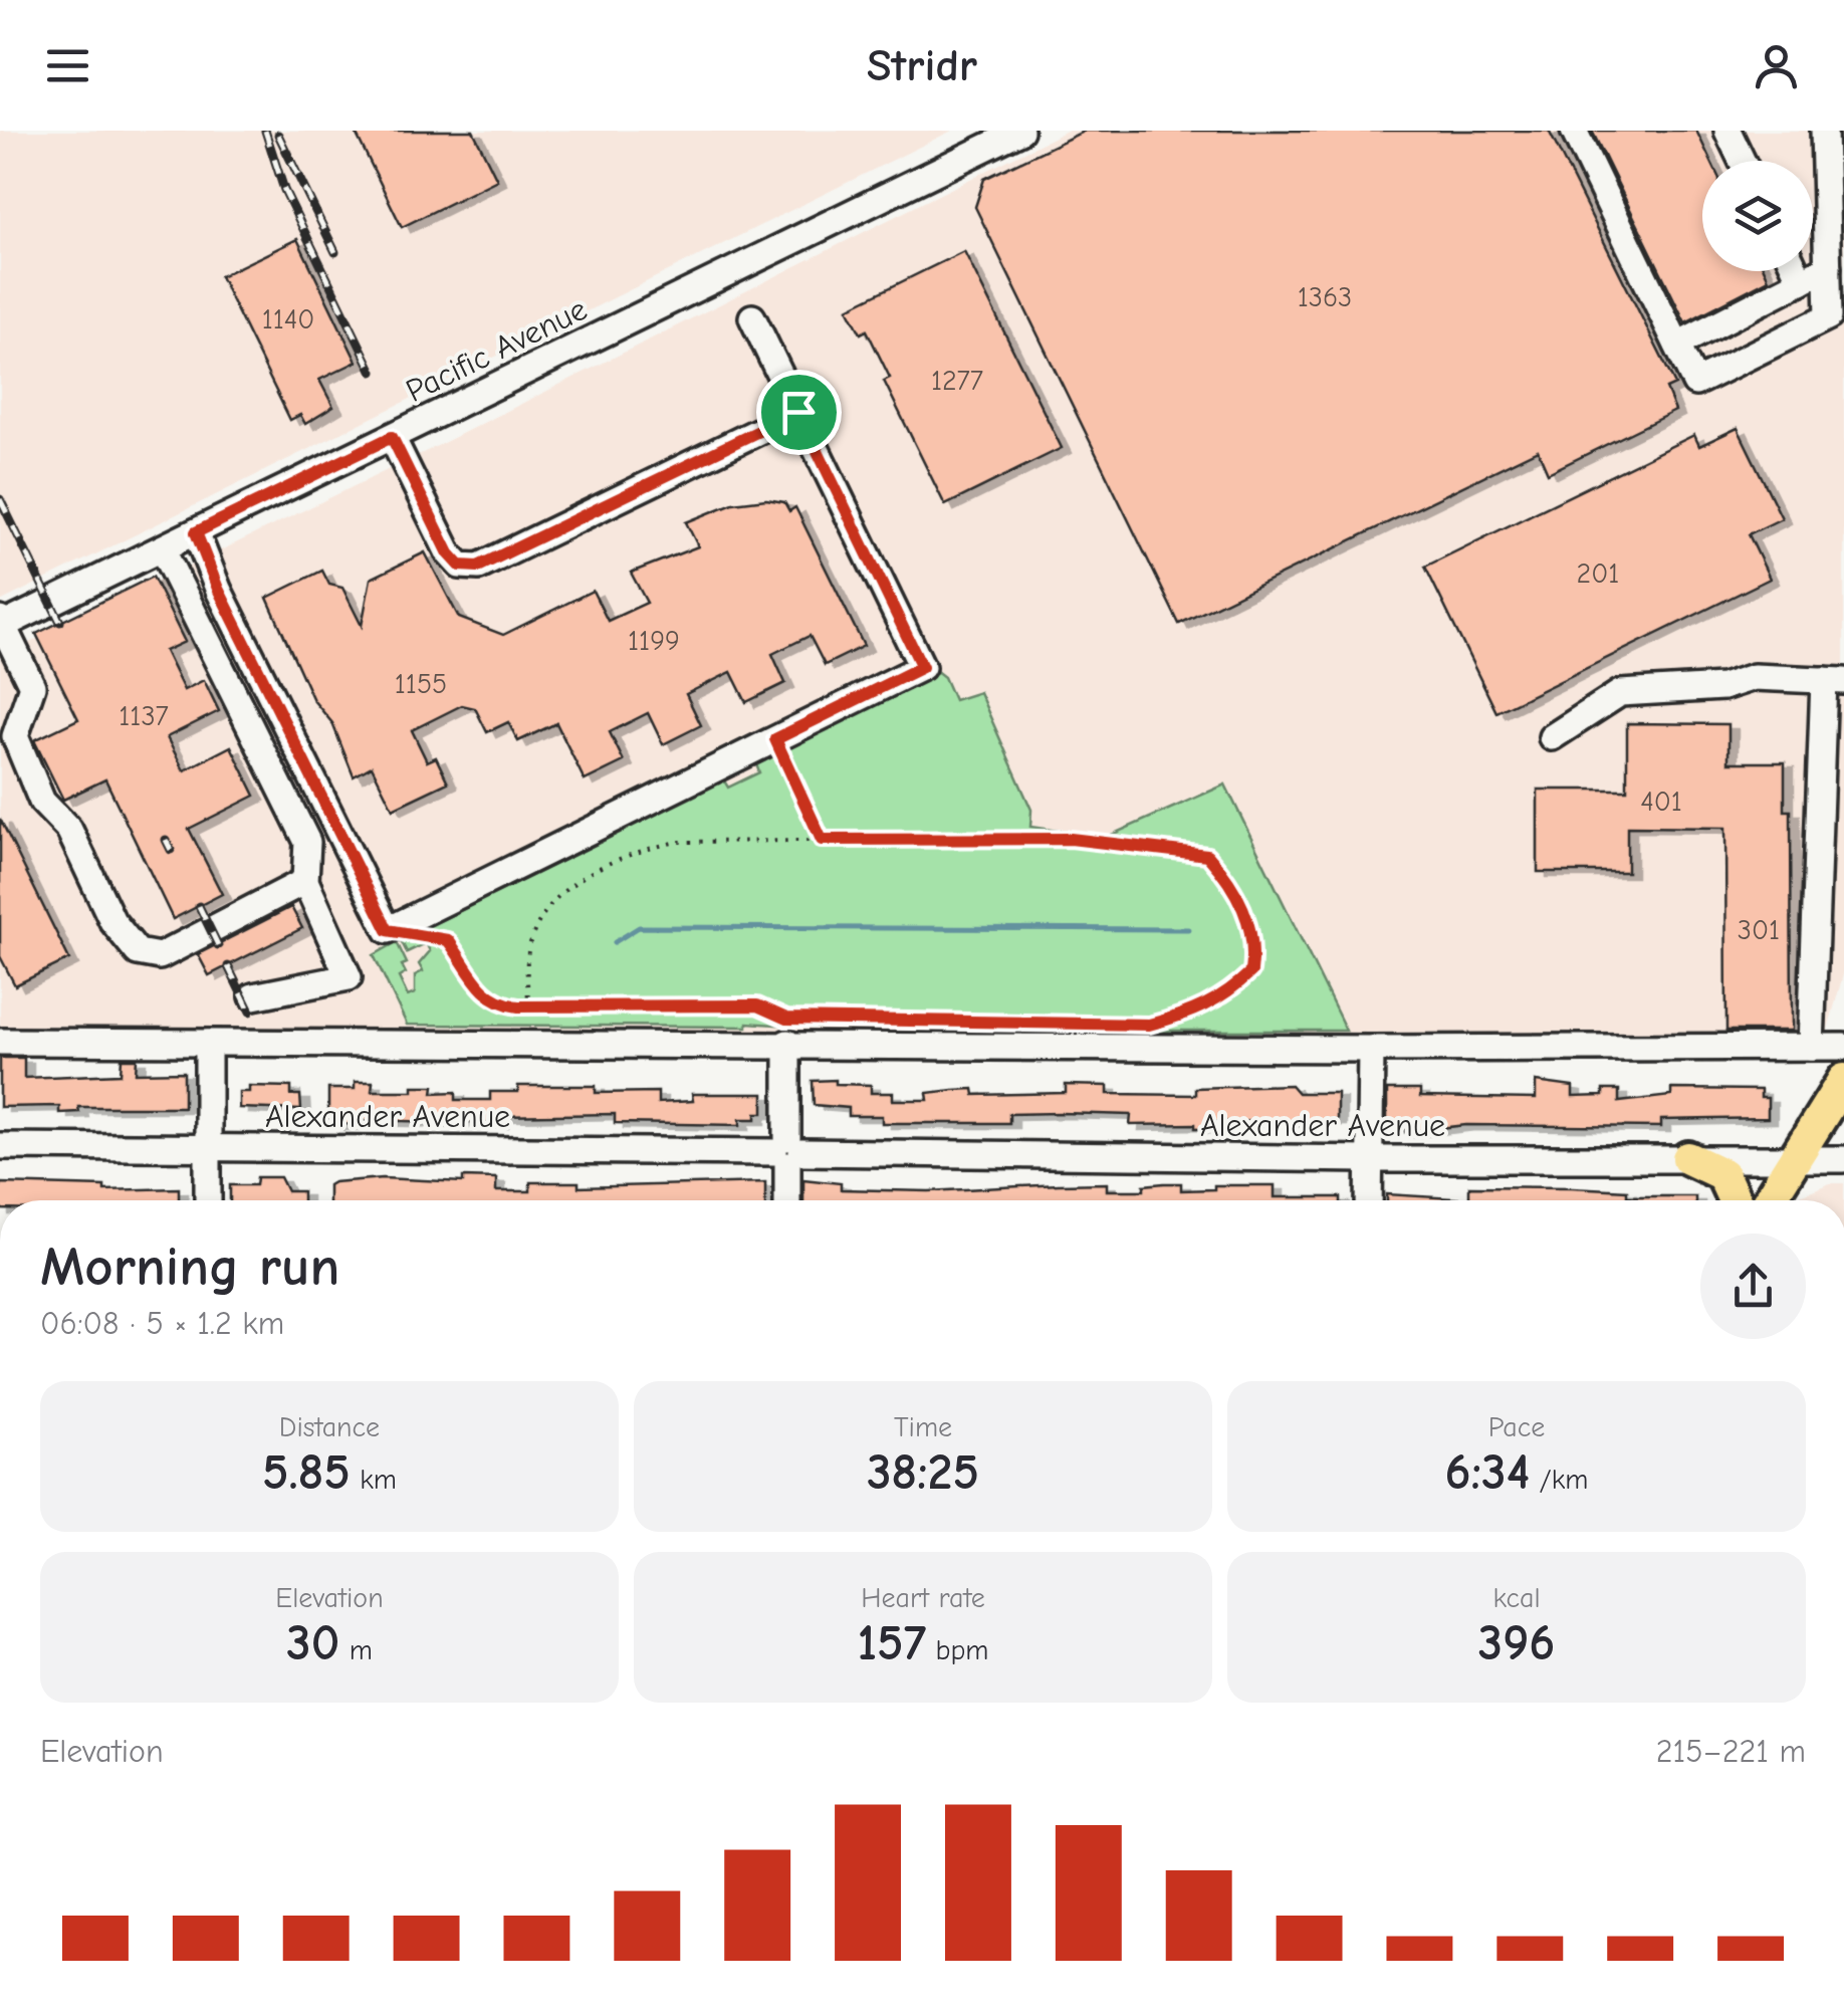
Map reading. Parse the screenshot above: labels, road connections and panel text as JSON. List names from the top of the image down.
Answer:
{
  "streets": {
    "street": ["Pacific Avenue", "Alexander Avenue"]
  },
  "house_numbers": [
    "1363",
    "1140",
    "1277",
    "201",
    "1199",
    "1155",
    "1137",
    "401",
    "301"
  ],
  "page": {
    "header": "Stridr",
    "heading": ["Morning run", "06:08 · 5 × 1.2 km"],
    "stats": [
      ["Distance", "5.85 km"],
      ["Time", "38:25"],
      ["Pace", "6:34 /km"],
      ["Elevation", "30 m"],
      ["Heart rate", "157 bpm"],
      ["kcal", "396"]
    ],
    "chart": ["Elevation", "215–221 m"]
  }
}
